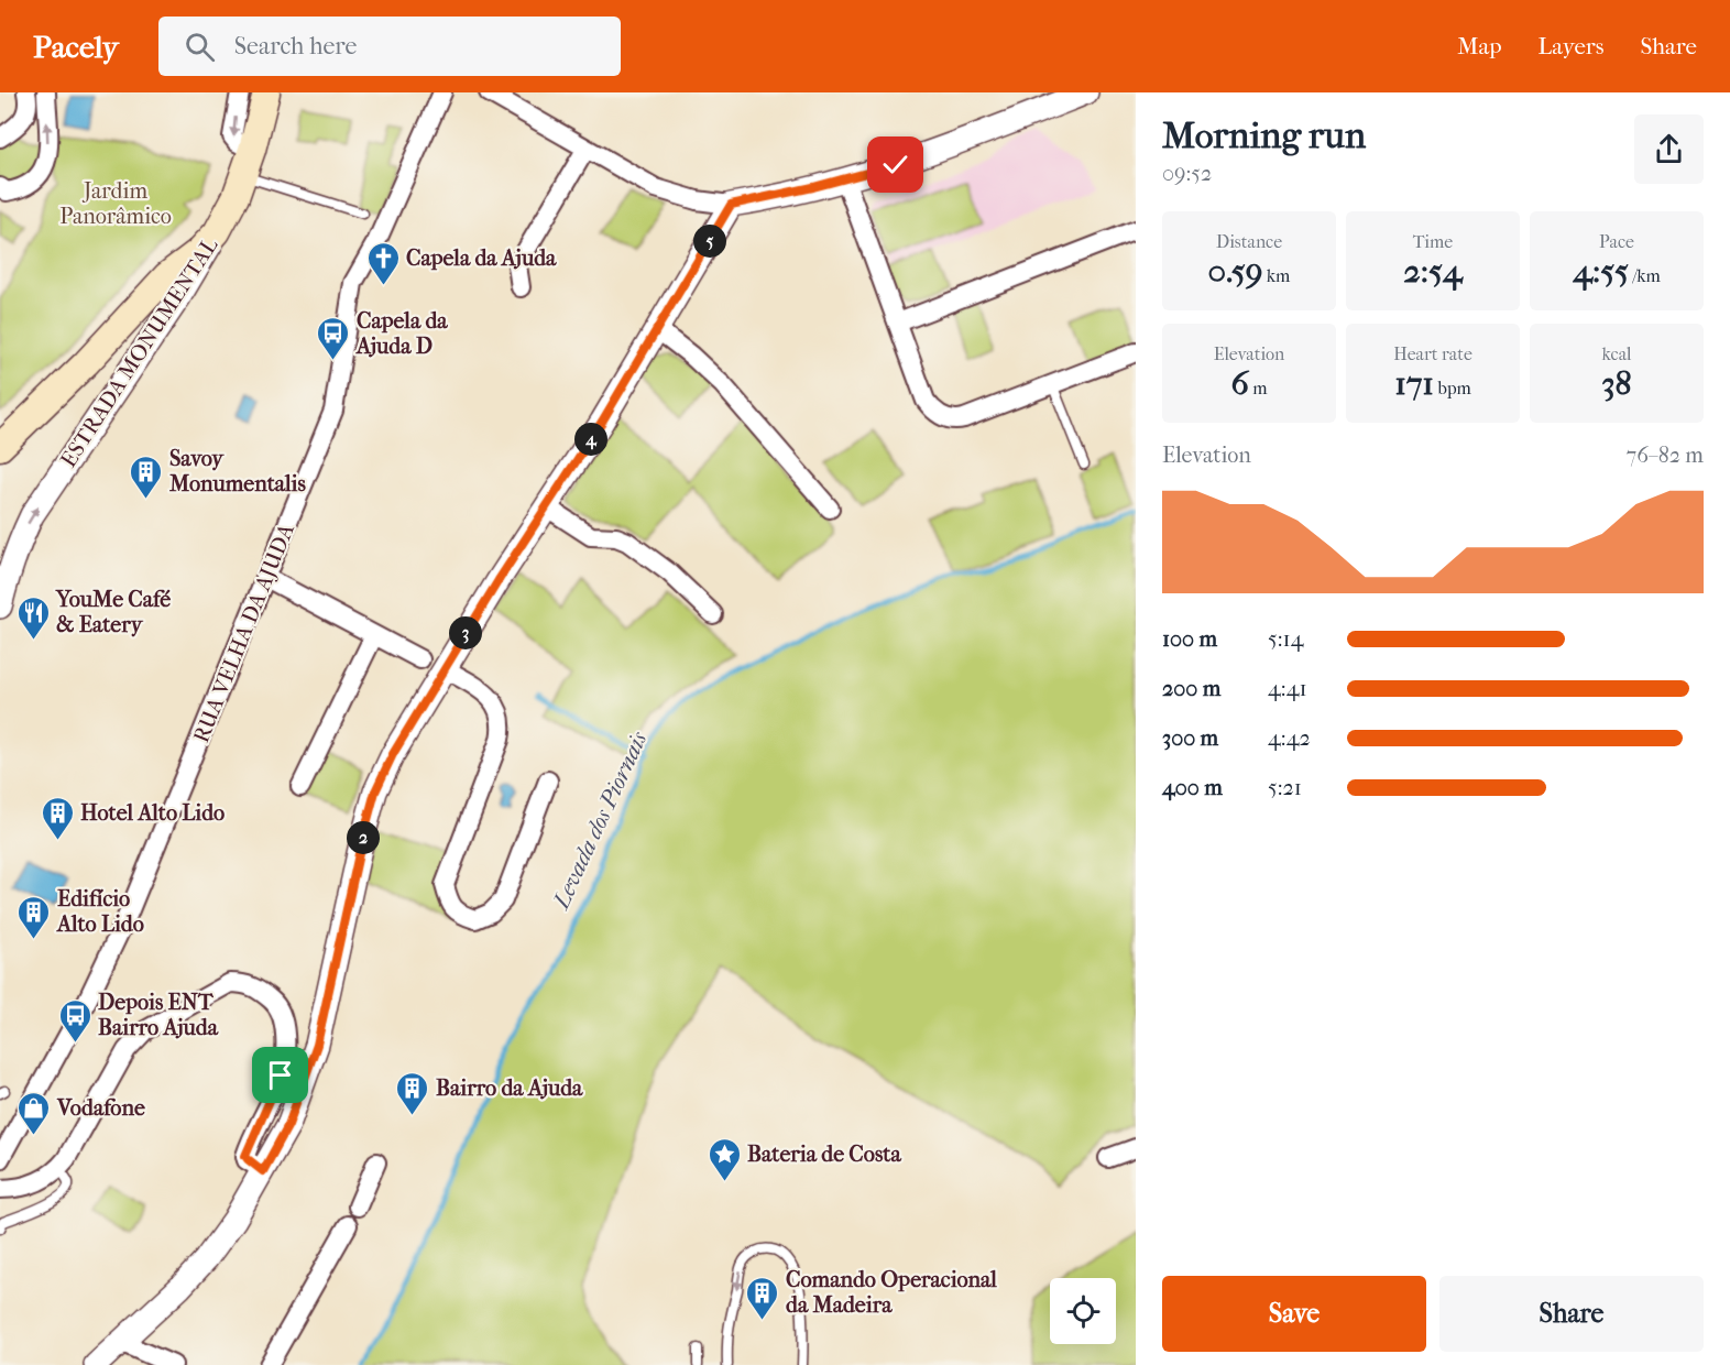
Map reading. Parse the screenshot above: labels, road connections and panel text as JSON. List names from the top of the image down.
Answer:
{
  "streets": {
    "main road": ["ESTRADA MONUMENTAL"],
    "street": ["RUA VELHA DA AJUDA"]
  },
  "water": ["Levada dos Piornais"],
  "parks": ["Jardim Panorâmico"],
  "places": {
    "church": ["Capela da Ajuda"],
    "bus stop": ["Capela da Ajuda D", "Depois ENT Bairro Ajuda"],
    "building": [
      "Savoy Monumentalis",
      "Hotel Alto Lido",
      "Edifício Alto Lido",
      "Bairro da Ajuda",
      "Comando Operacional da Madeira"
    ],
    "restaurant": ["YouMe Café & Eatery"],
    "shop": ["Vodafone"],
    "place": ["Bateria de Costa"]
  },
  "page": {
    "header": "Pacely",
    "search": "Search here",
    "nav": ["Map", "Layers", "Share"],
    "heading": ["Morning run", "09:52"],
    "stats": [
      ["Distance", "0.59 km"],
      ["Time", "2:54"],
      ["Pace", "4:55 /km"],
      ["Elevation", "6 m"],
      ["Heart rate", "171 bpm"],
      ["kcal", "38"]
    ],
    "pins": [
      "5",
      "4",
      "3",
      "2"
    ],
    "chart": ["Elevation", "76–82 m"],
    "list": [
      {
        "name": "100 m",
        "note": "5:14"
      },
      {
        "name": "200 m",
        "note": "4:41"
      },
      {
        "name": "300 m",
        "note": "4:42"
      },
      {
        "name": "400 m",
        "note": "5:21"
      }
    ],
    "buttons": ["Save", "Share"]
  }
}
